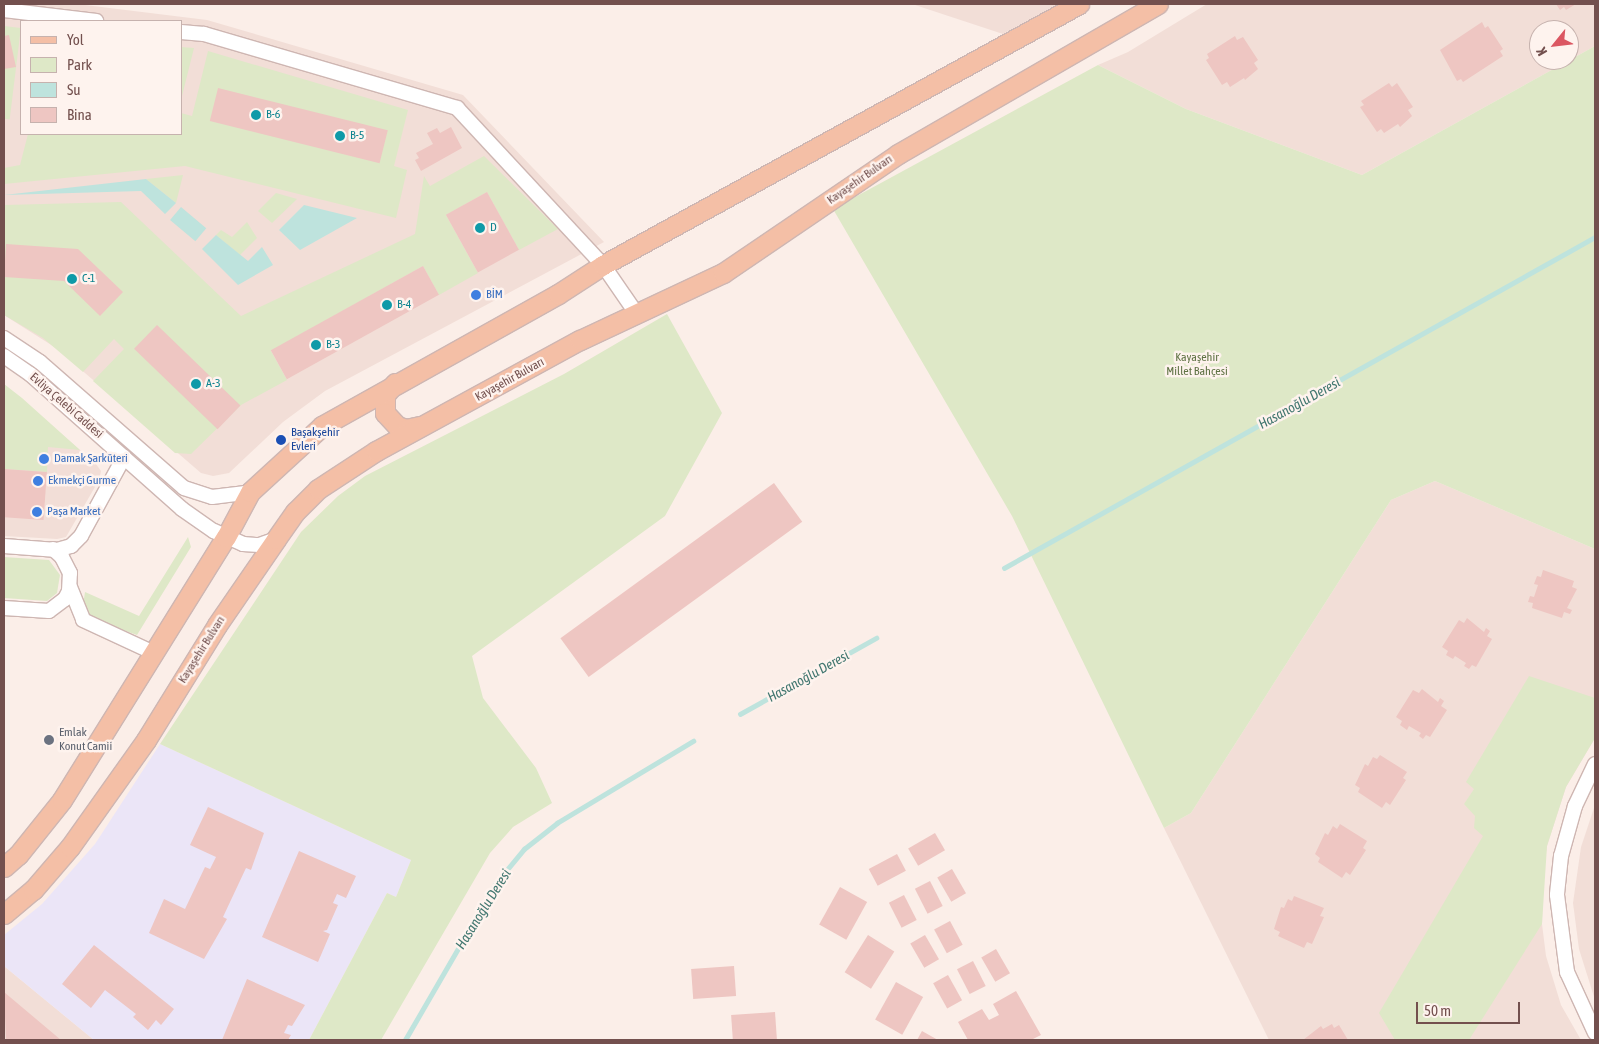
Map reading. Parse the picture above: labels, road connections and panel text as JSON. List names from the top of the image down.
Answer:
{
  "streets": {
    "main road": ["Kayaşehir Bulvarı"],
    "street": ["Evliya Çelebi Caddesi"]
  },
  "crossings": [
    ["Kayaşehir Bulvarı", "Evliya Çelebi Caddesi"]
  ],
  "water": ["Hasanoğlu Deresi"],
  "parks": ["Kayaşehir Millet Bahçesi"],
  "places": [
    "B-6",
    "B-5",
    "D",
    "C-1",
    "BİM",
    "B-4",
    "B-3",
    "A-3",
    "Başakşehir Evleri",
    "Damak Şarküteri",
    "Ekmekçi Gurme",
    "Paşa Market",
    "Emlak Konut Camii"
  ],
  "legend": [
    "Yol",
    "Park",
    "Su",
    "Bina"
  ],
  "scale_bar": "50 m",
  "north": "bottom left"
}
